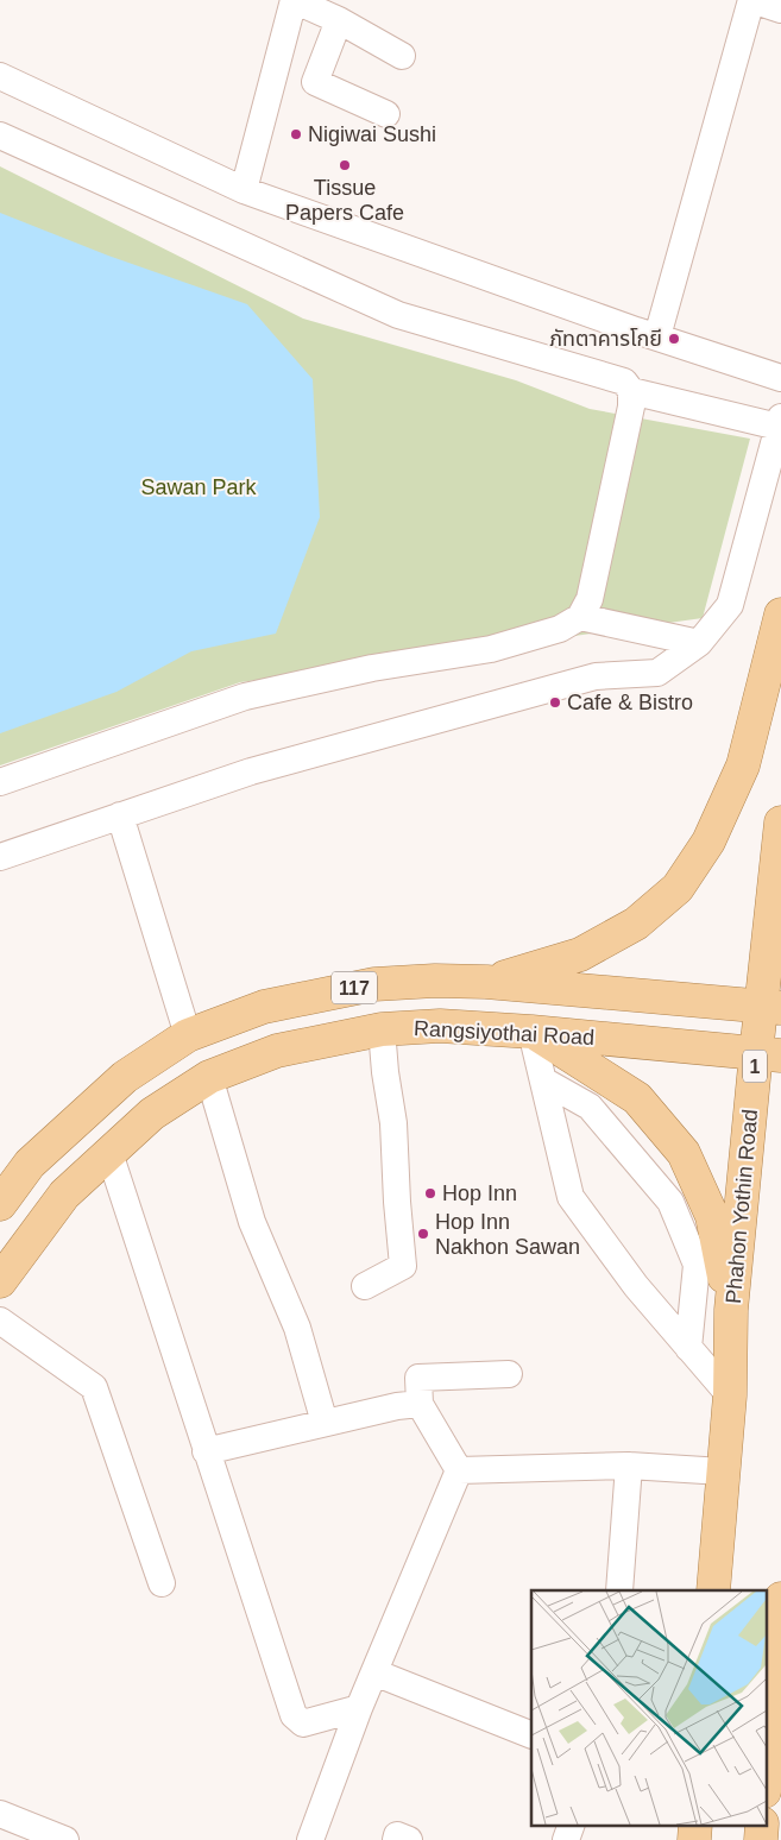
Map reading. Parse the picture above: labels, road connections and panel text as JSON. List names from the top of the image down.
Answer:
{
  "streets": {
    "main road": [
      "117",
      "Rangsiyothai Road",
      "1",
      "Phahon Yothin Road"
    ]
  },
  "crossings": [
    ["117", "Phahon Yothin Road"],
    ["Rangsiyothai Road", "Phahon Yothin Road"]
  ],
  "parks": ["Sawan Park"],
  "places": [
    "Nigiwai Sushi",
    "Tissue Papers Cafe",
    "ภัทตาคารโกยี",
    "Cafe & Bistro",
    "Hop Inn",
    "Hop Inn Nakhon Sawan"
  ]
}
